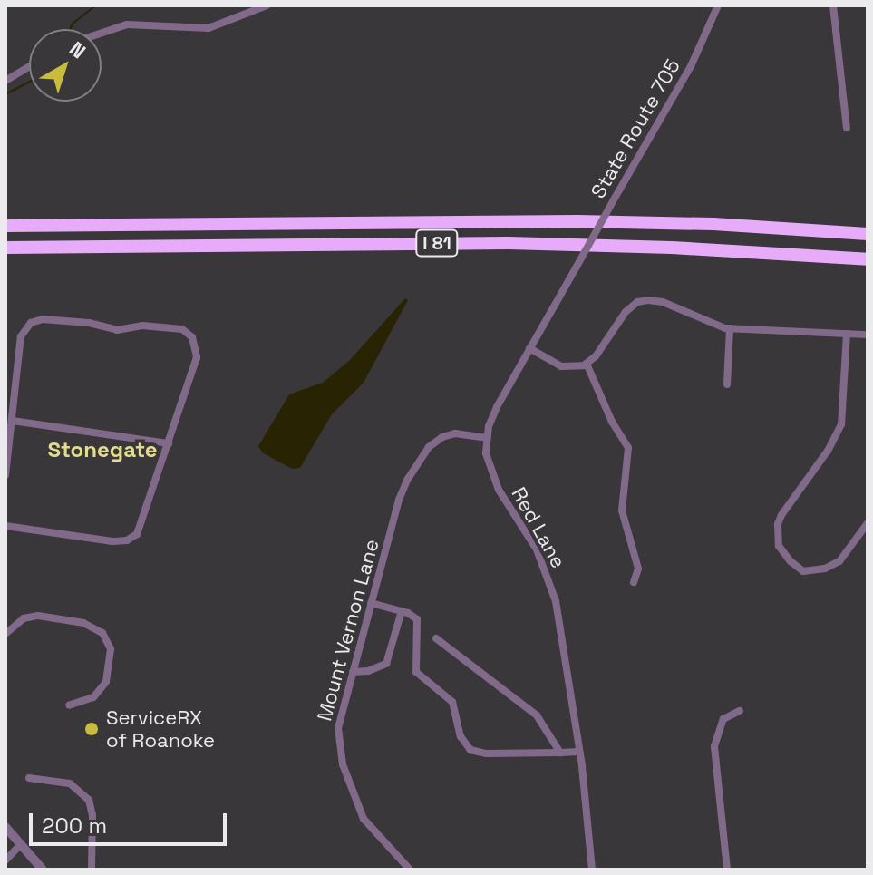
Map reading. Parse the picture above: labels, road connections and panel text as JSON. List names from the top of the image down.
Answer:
{
  "streets": {
    "highway": ["I 81"],
    "street": ["State Route 705", "Red Lane", "Mount Vernon Lane"]
  },
  "crossings": [
    ["State Route 705", "Red Lane"],
    ["Red Lane", "Mount Vernon Lane"]
  ],
  "districts": ["Stonegate"],
  "places": ["ServiceRX of Roanoke"],
  "scale_bar": "200 m",
  "north": "top right"
}
